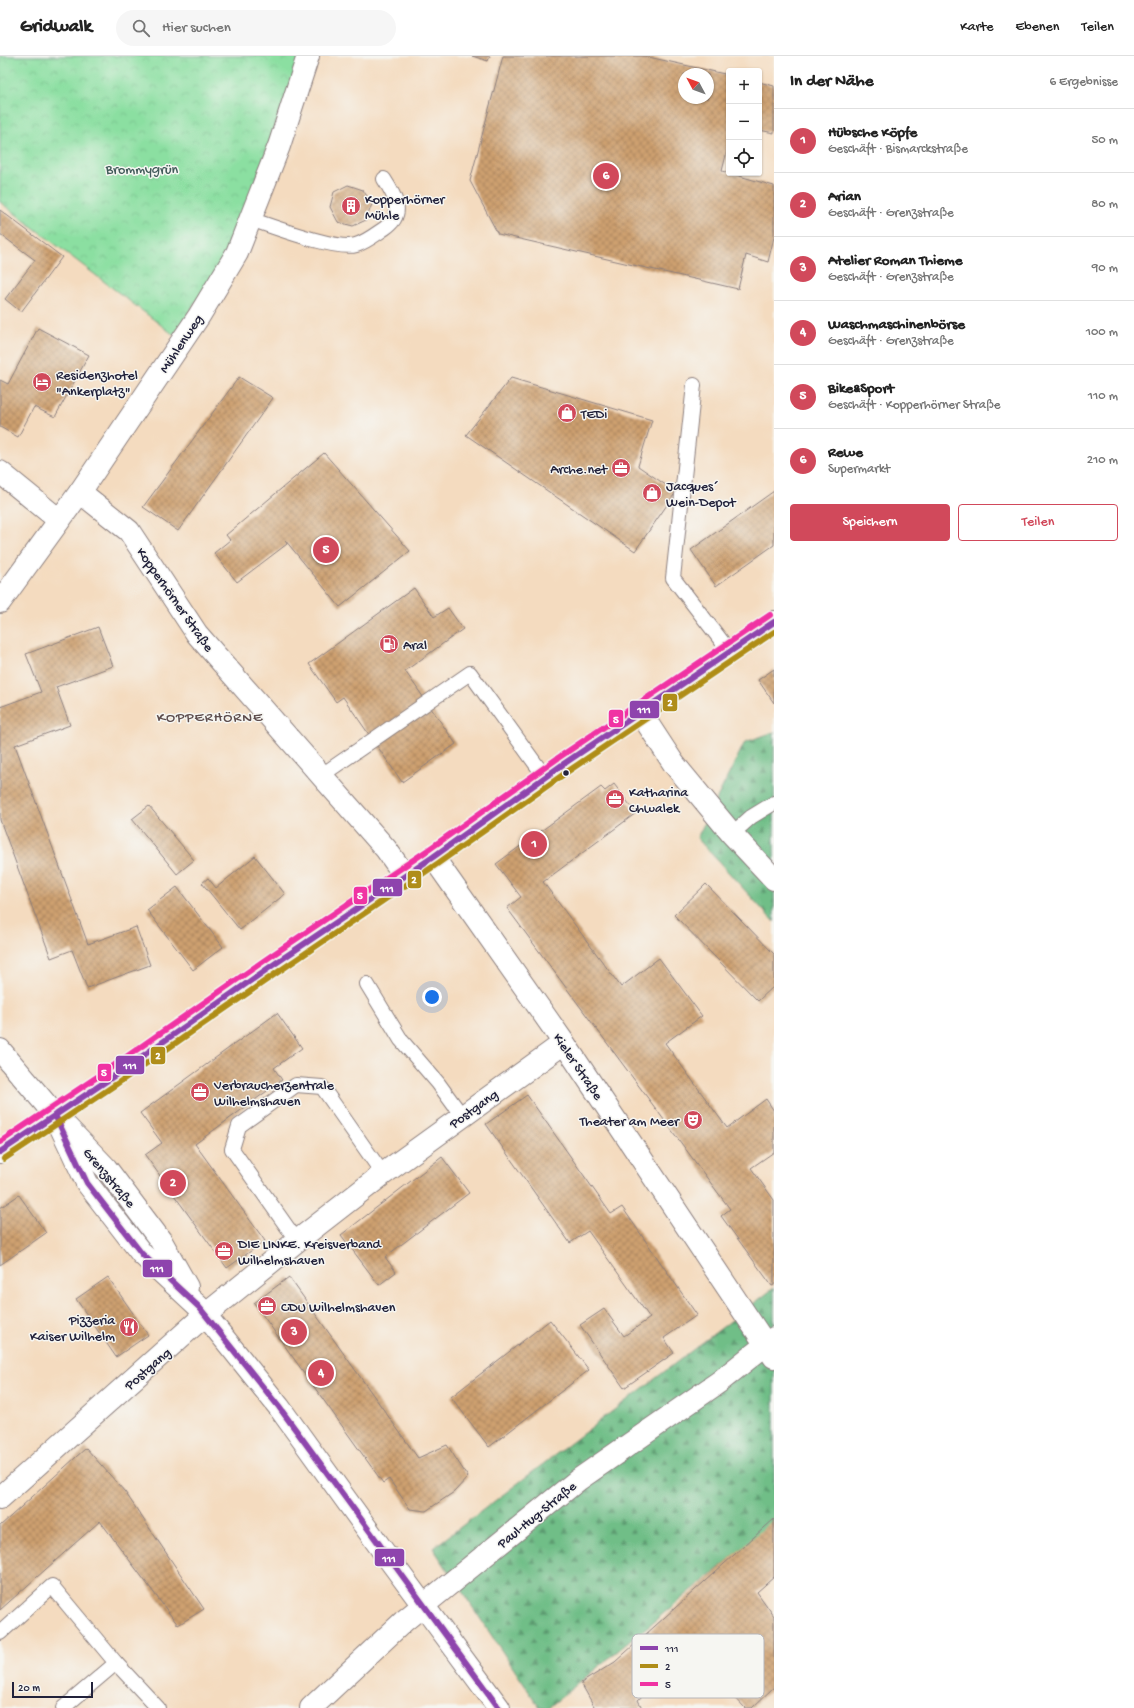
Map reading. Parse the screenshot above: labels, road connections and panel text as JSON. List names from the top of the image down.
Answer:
{
  "streets": {
    "street": [
      "Mühlenweg",
      "Kopperhörner Straße",
      "Kieler Straße",
      "Postgang",
      "Grenzstraße",
      "Paul-Hug-Straße"
    ]
  },
  "crossings": [
    ["Mühlenweg", "Kopperhörner Straße"],
    ["Kieler Straße", "Postgang"],
    ["Kieler Straße", "Paul-Hug-Straße"],
    ["Postgang", "Grenzstraße"],
    ["Grenzstraße", "Paul-Hug-Straße"]
  ],
  "districts": ["KOPPERHÖRNE"],
  "parks": ["Brommygrün"],
  "places": {
    "building": ["Kopperhörner Mühle"],
    "hotel": ["Residenzhotel \"Ankerplatz\""],
    "shop": ["TEDi", "Jacques´ Wein-Depot"],
    "office": [
      "Arche.net",
      "Katharina Chwalek",
      "Verbraucherzentrale Wilhelmshaven",
      "DIE LINKE. Kreisverband Wilhelmshaven",
      "CDU Wilhelmshaven"
    ],
    "fuel station": ["Aral"],
    "theatre": ["Theater am Meer"],
    "restaurant": ["Pizzeria Kaiser Wilhelm"]
  },
  "lines": ["transit line 5", "transit line 111", "transit line 2"],
  "legend": ["111", "2", "5"],
  "scale_bar": "20 m",
  "north": "top left",
  "page": {
    "header": "Gridwalk",
    "search": "Hier suchen",
    "nav": ["Karte", "Ebenen", "Teilen"],
    "heading": ["In der Nähe", "6 Ergebnisse"],
    "map_buttons": ["+", "−"],
    "list": [
      {
        "mark": "1",
        "name": "Hübsche Köpfe",
        "note": "Geschäft · Bismarckstraße",
        "value": "50 m"
      },
      {
        "mark": "2",
        "name": "Arian",
        "note": "Geschäft · Grenzstraße",
        "value": "80 m"
      },
      {
        "mark": "3",
        "name": "Atelier Roman Thieme",
        "note": "Geschäft · Grenzstraße",
        "value": "90 m"
      },
      {
        "mark": "4",
        "name": "Waschmaschinenbörse",
        "note": "Geschäft · Grenzstraße",
        "value": "100 m"
      },
      {
        "mark": "5",
        "name": "Bike&Sport",
        "note": "Geschäft · Kopperhörner Straße",
        "value": "110 m"
      },
      {
        "mark": "6",
        "name": "Rewe",
        "note": "Supermarkt",
        "value": "210 m"
      }
    ],
    "pins": [
      "6",
      "5",
      "1",
      "2",
      "3",
      "4"
    ],
    "buttons": ["Speichern", "Teilen"],
    "scale": "20 m"
  }
}
